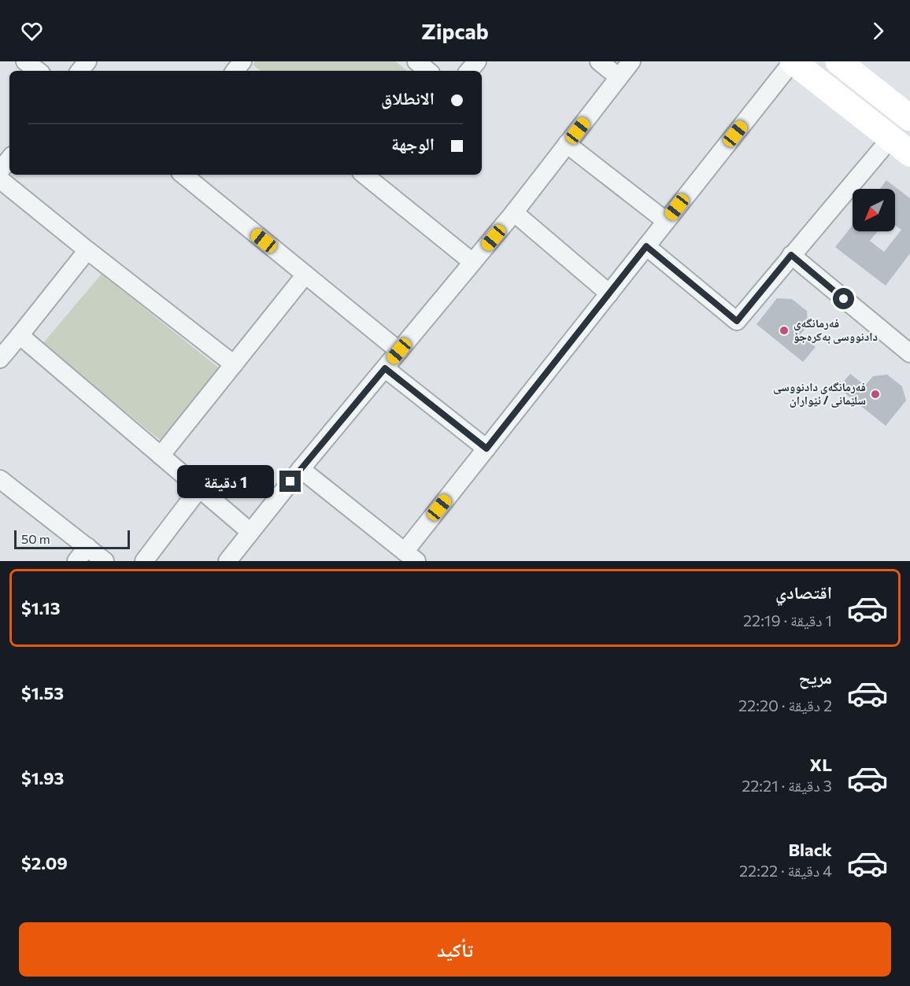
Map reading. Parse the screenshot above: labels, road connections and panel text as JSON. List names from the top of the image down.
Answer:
{
  "places": ["فەرمانگەی دادنووسی بەکرەجۆ", "فەرمانگەی دادنووسی سلێمانی / ئێواران"],
  "scale_bar": "50 m",
  "north": "bottom left",
  "page": {
    "header": "Zipcab",
    "banner": ["الانطلاق", "الوجهة"],
    "bubble": "1 دقيقة",
    "scale": "50 m",
    "list": [
      {
        "name": "اقتصادي",
        "note": "1 دقيقة · 22:19",
        "value": "$1.13"
      },
      {
        "name": "مريح",
        "note": "2 دقيقة · 22:20",
        "value": "$1.53"
      },
      {
        "name": "XL",
        "note": "3 دقيقة · 22:21",
        "value": "$1.93"
      },
      {
        "name": "Black",
        "note": "4 دقيقة · 22:22",
        "value": "$2.09"
      }
    ],
    "buttons": "تأكيد"
  }
}
